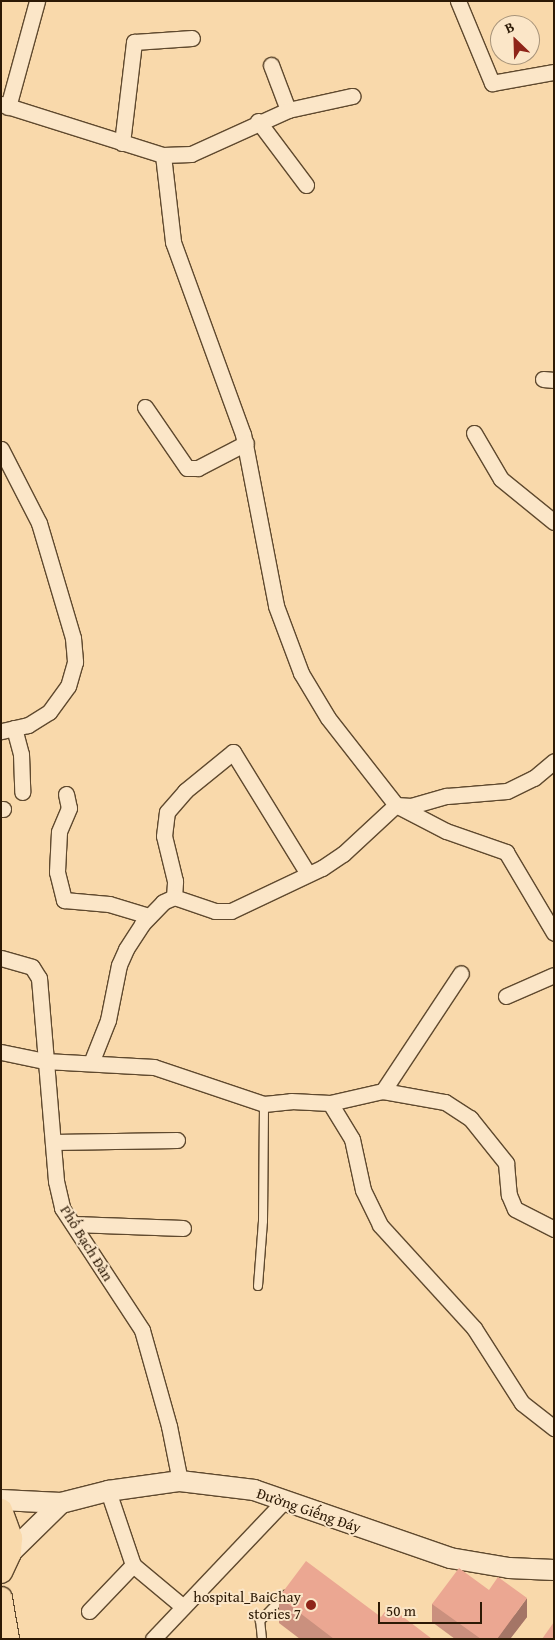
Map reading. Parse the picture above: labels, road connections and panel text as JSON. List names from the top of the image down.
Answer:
{
  "streets": {
    "main road": ["Đường Giếng Đáy"],
    "street": ["Phố Bạch Đàn"]
  },
  "crossings": [
    ["Phố Bạch Đàn", "Đường Giếng Đáy"]
  ],
  "places": ["hospital_BaiChay stories 7"],
  "scale_bar": "50 m",
  "north": "top left"
}
